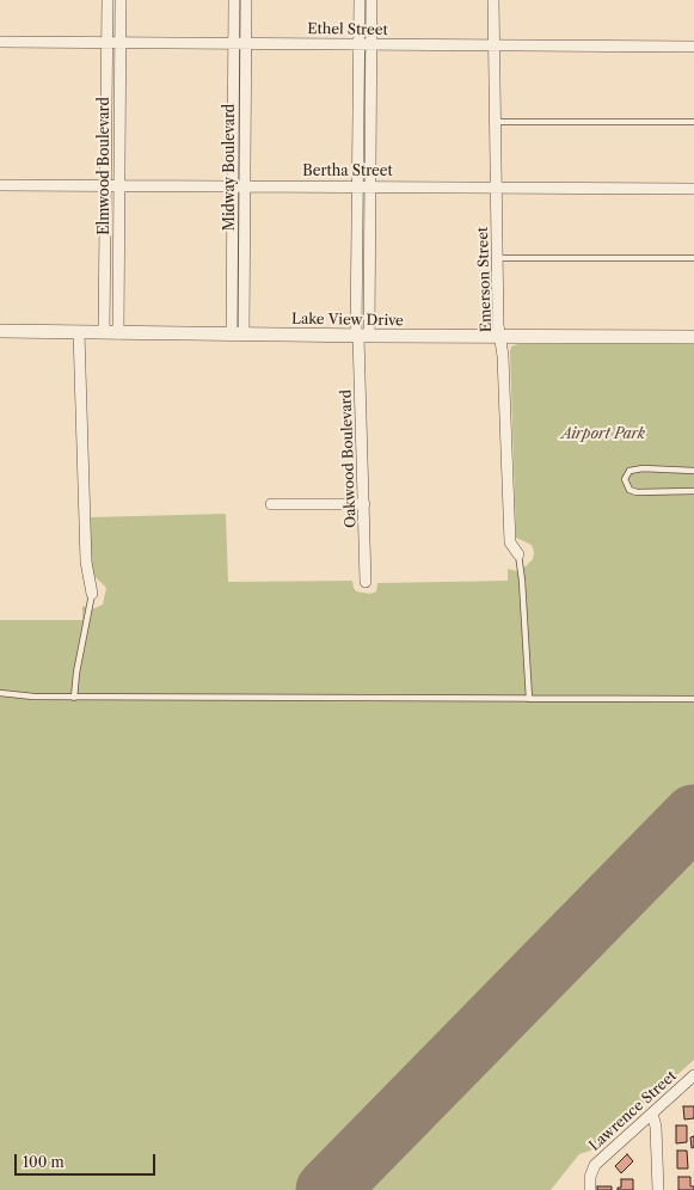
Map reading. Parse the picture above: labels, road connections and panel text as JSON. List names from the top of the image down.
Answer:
{
  "streets": {
    "street": [
      "Ethel Street",
      "Elmwood Boulevard",
      "Midway Boulevard",
      "Bertha Street",
      "Emerson Street",
      "Lake View Drive",
      "Oakwood Boulevard",
      "Lawrence Street"
    ]
  },
  "crossings": [
    ["Ethel Street", "Elmwood Boulevard"],
    ["Ethel Street", "Midway Boulevard"],
    ["Ethel Street", "Emerson Street"],
    ["Ethel Street", "Oakwood Boulevard"],
    ["Elmwood Boulevard", "Bertha Street"],
    ["Elmwood Boulevard", "Lake View Drive"],
    ["Midway Boulevard", "Bertha Street"],
    ["Midway Boulevard", "Lake View Drive"],
    ["Bertha Street", "Emerson Street"],
    ["Bertha Street", "Oakwood Boulevard"],
    ["Emerson Street", "Lake View Drive"],
    ["Lake View Drive", "Oakwood Boulevard"]
  ],
  "parks": ["Airport Park"],
  "scale_bar": "100 m"
}
